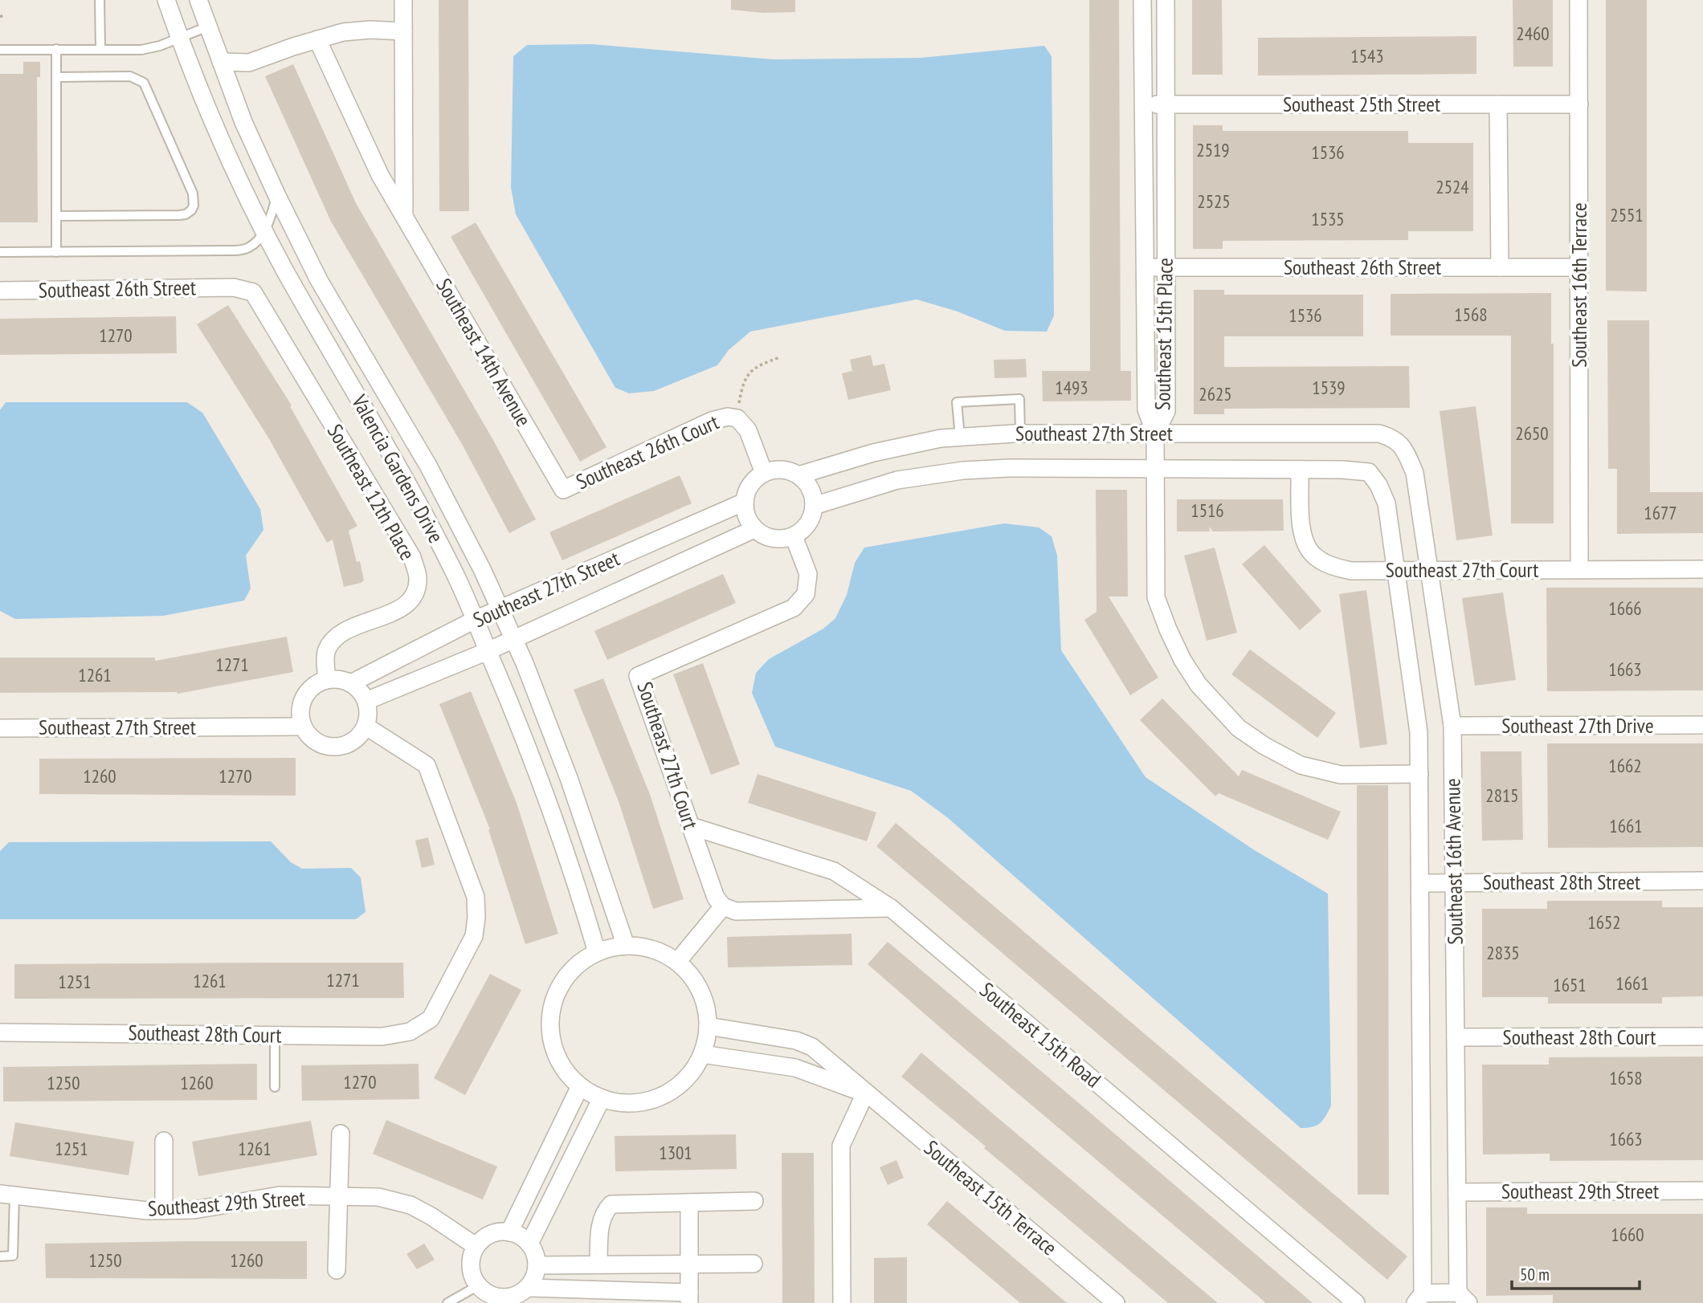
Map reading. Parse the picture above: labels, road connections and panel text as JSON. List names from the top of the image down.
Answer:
{
  "streets": {
    "street": [
      "Southeast 25th Street",
      "Southeast 26th Street",
      "Southeast 16th Terrace",
      "Southeast 15th Place",
      "Southeast 14th Avenue",
      "Southeast 27th Street",
      "Southeast 26th Court",
      "Valencia Gardens Drive",
      "Southeast 12th Place",
      "Southeast 27th Court",
      "Southeast 27th Drive",
      "Southeast 16th Avenue",
      "Southeast 28th Street",
      "Southeast 28th Court",
      "Southeast 15th Road",
      "Southeast 29th Street",
      "Southeast 15th Terrace"
    ]
  },
  "crossings": [
    ["Southeast 25th Street", "Southeast 16th Terrace"],
    ["Southeast 25th Street", "Southeast 15th Place"],
    ["Southeast 26th Street", "Southeast 16th Terrace"],
    ["Southeast 26th Street", "Southeast 15th Place"],
    ["Southeast 26th Street", "Southeast 12th Place"],
    ["Southeast 16th Terrace", "Southeast 27th Court"],
    ["Southeast 15th Place", "Southeast 27th Street"],
    ["Southeast 14th Avenue", "Southeast 26th Court"],
    ["Southeast 27th Street", "Southeast 26th Court"],
    ["Southeast 27th Street", "Valencia Gardens Drive"],
    ["Southeast 27th Street", "Southeast 12th Place"],
    ["Southeast 27th Street", "Southeast 27th Court"],
    ["Southeast 27th Street", "Southeast 16th Avenue"],
    ["Southeast 27th Street", "Southeast 28th Court"],
    ["Southeast 26th Court", "Southeast 27th Court"],
    ["Valencia Gardens Drive", "Southeast 15th Terrace"],
    ["Southeast 12th Place", "Southeast 28th Court"],
    ["Southeast 27th Court", "Southeast 16th Avenue"],
    ["Southeast 27th Court", "Southeast 15th Road"],
    ["Southeast 27th Drive", "Southeast 16th Avenue"],
    ["Southeast 16th Avenue", "Southeast 28th Street"],
    ["Southeast 16th Avenue", "Southeast 28th Court"],
    ["Southeast 16th Avenue", "Southeast 29th Street"]
  ],
  "house_numbers": [
    "2460",
    "1543",
    "2519",
    "1536",
    "2524",
    "2525",
    "2551",
    "1535",
    "1568",
    "1536",
    "1270",
    "1493",
    "1539",
    "2625",
    "2650",
    "1516",
    "1677",
    "1666",
    "1271",
    "1663",
    "1261",
    "1662",
    "1260",
    "1270",
    "2815",
    "1661",
    "1652",
    "2835",
    "1271",
    "1261",
    "1251",
    "1661",
    "1651",
    "1658",
    "1270",
    "1250",
    "1260",
    "1663",
    "1251",
    "1261",
    "1301",
    "1660",
    "1250",
    "1260"
  ],
  "scale_bar": "50 m"
}
